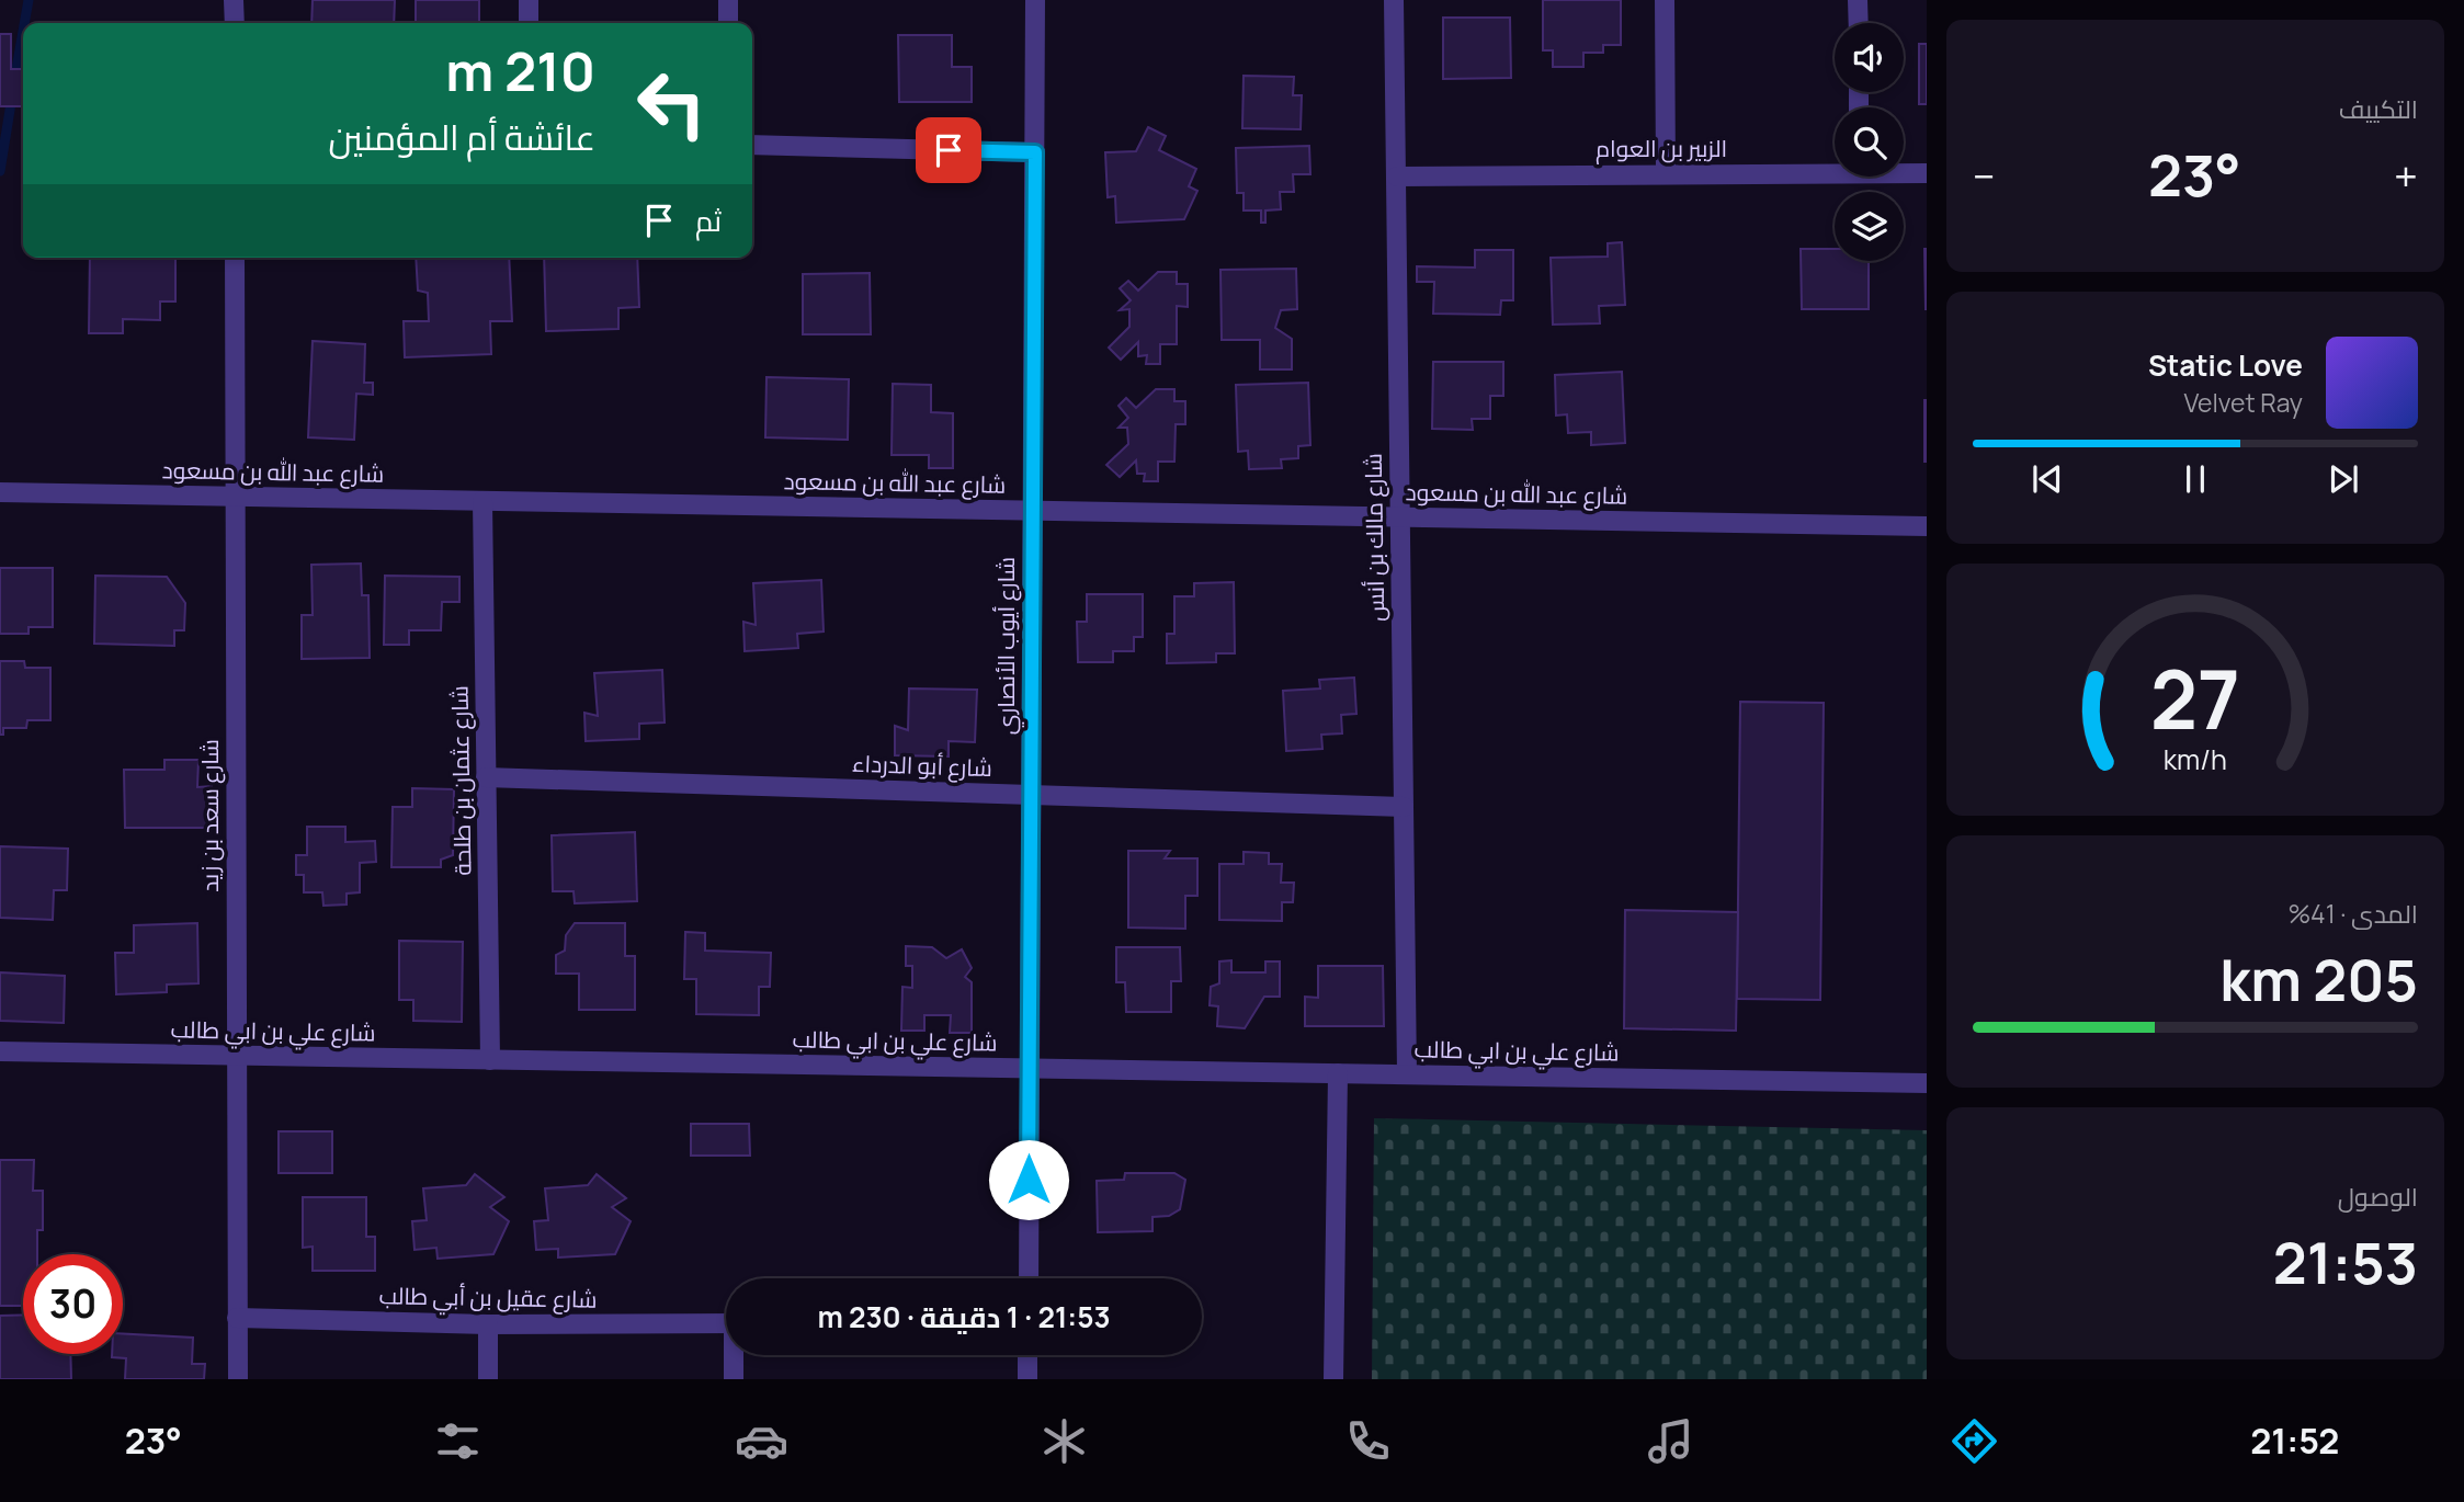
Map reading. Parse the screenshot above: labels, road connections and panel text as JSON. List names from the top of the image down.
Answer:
{
  "streets": {
    "street": [
      "الزبير بن العوام",
      "شارع عبد الله بن مسعود",
      "شارع مالك بن أنس",
      "شارع أيوب الأنصاري",
      "شارع أبو الدرداء",
      "شارع عثمان بن طلحة",
      "شارع سعد بن زيد",
      "شارع علي بن ابي طالب",
      "شارع عقيل بن أبي طالب"
    ]
  },
  "crossings": [
    ["الزبير بن العوام", "شارع مالك بن أنس"],
    ["شارع عبد الله بن مسعود", "شارع مالك بن أنس"],
    ["شارع عبد الله بن مسعود", "شارع أيوب الأنصاري"],
    ["شارع عبد الله بن مسعود", "شارع عثمان بن طلحة"],
    ["شارع عبد الله بن مسعود", "شارع سعد بن زيد"],
    ["شارع مالك بن أنس", "شارع أبو الدرداء"],
    ["شارع مالك بن أنس", "شارع علي بن ابي طالب"],
    ["شارع أيوب الأنصاري", "شارع أبو الدرداء"],
    ["شارع أيوب الأنصاري", "شارع علي بن ابي طالب"],
    ["شارع أبو الدرداء", "شارع عثمان بن طلحة"],
    ["شارع عثمان بن طلحة", "شارع علي بن ابي طالب"],
    ["شارع سعد بن زيد", "شارع علي بن ابي طالب"],
    ["شارع سعد بن زيد", "شارع عقيل بن أبي طالب"]
  ],
  "page": {
    "tile": [
      "التكييف",
      ["المدى · 41%", "205 km"],
      ["الوصول", "21:53"]
    ],
    "turn": ["210 m", "عائشة أم المؤمنين"],
    "heat": ["−", "23°", "+"],
    "then": "ثم",
    "song": ["Static Love", "Velvet Ray"],
    "limit": "30",
    "trip": "21:53 · 1 دقيقة · 230 m",
    "tabs": ["21:52", "23°"],
    "gauge": ["27", "km/h"]
  }
}
